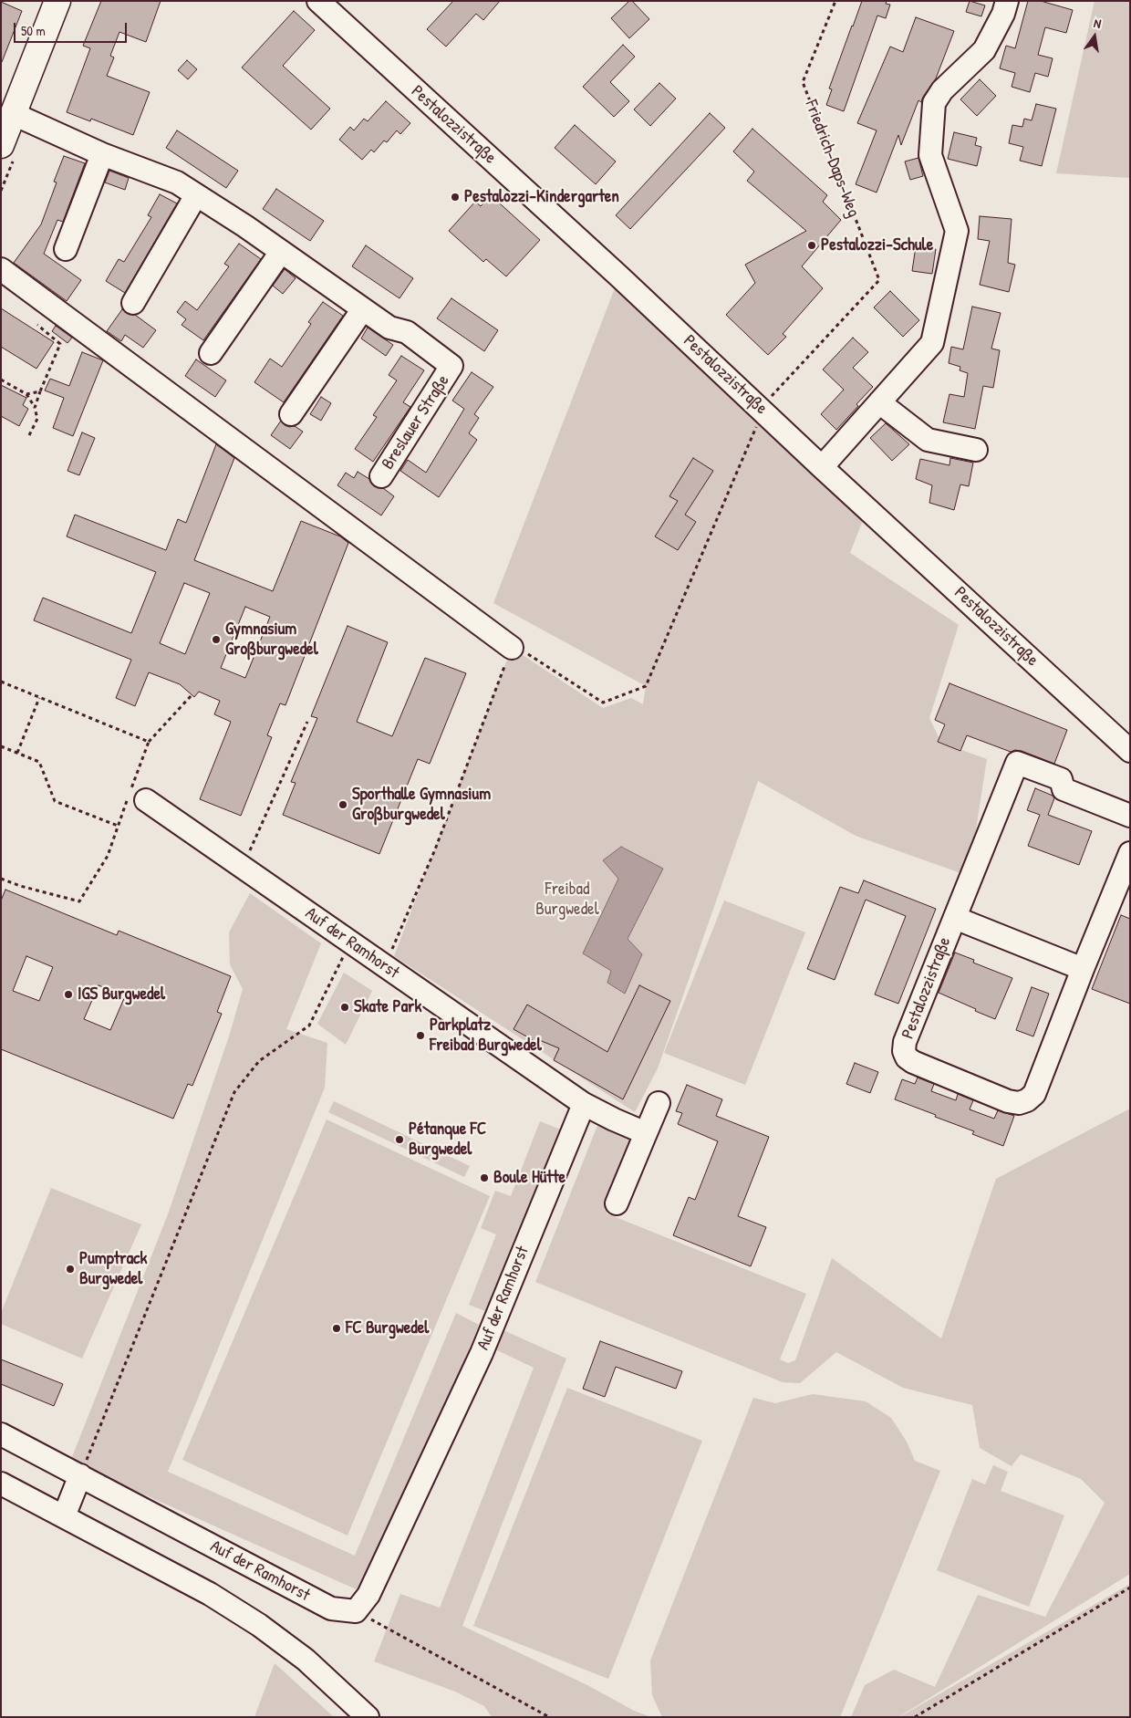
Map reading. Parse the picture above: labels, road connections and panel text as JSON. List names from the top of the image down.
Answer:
{
  "streets": {
    "street": ["Pestalozzistraße", "Breslauer Straße", "Auf der Ramhorst"],
    "path": ["Friedrich-Daps-Weg"]
  },
  "crossings": [
    ["Pestalozzistraße", "Friedrich-Daps-Weg"]
  ],
  "parks": ["Freibad Burgwedel"],
  "places": [
    "Pestalozzi-Kindergarten",
    "Pestalozzi-Schule",
    "Gymnasium Großburgwedel",
    "Sporthalle Gymnasium Großburgwedel",
    "IGS Burgwedel",
    "Skate Park",
    "Parkplatz Freibad Burgwedel",
    "Pétanque FC Burgwedel",
    "Boule Hütte",
    "Pumptrack Burgwedel",
    "FC Burgwedel"
  ],
  "scale_bar": "50 m",
  "north": "top"
}
